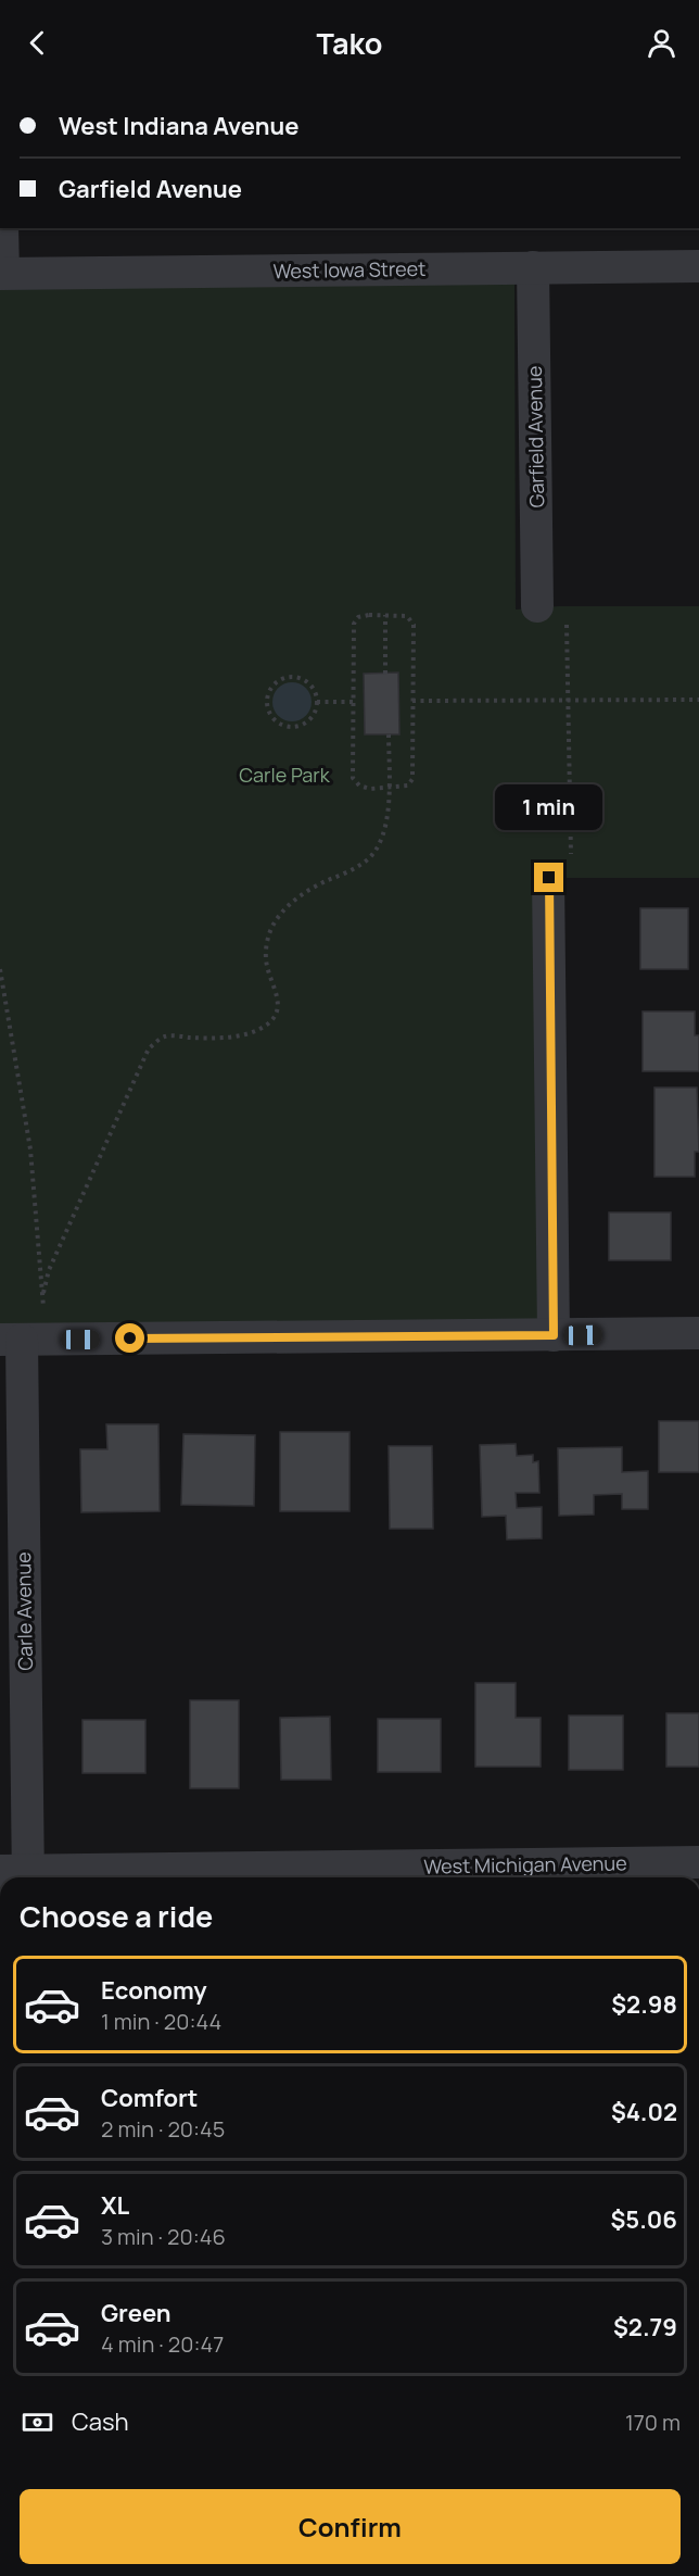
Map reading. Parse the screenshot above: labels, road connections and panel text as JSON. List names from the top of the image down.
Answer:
{
  "streets": {
    "street": [
      "West Iowa Street",
      "Garfield Avenue",
      "Carle Avenue",
      "West Michigan Avenue"
    ]
  },
  "crossings": [
    ["West Iowa Street", "Garfield Avenue"],
    ["Carle Avenue", "West Michigan Avenue"]
  ],
  "parks": ["Carle Park"],
  "page": {
    "header": "Tako",
    "banner": ["West Indiana Avenue", "Garfield Avenue"],
    "bubble": "1 min",
    "heading": "Choose a ride",
    "list": [
      {
        "name": "Economy",
        "note": "1 min · 20:44",
        "value": "$2.98"
      },
      {
        "name": "Comfort",
        "note": "2 min · 20:45",
        "value": "$4.02"
      },
      {
        "name": "XL",
        "note": "3 min · 20:46",
        "value": "$5.06"
      },
      {
        "name": "Green",
        "note": "4 min · 20:47",
        "value": "$2.79"
      }
    ],
    "pay": ["Cash", "170 m"],
    "buttons": "Confirm"
  }
}
